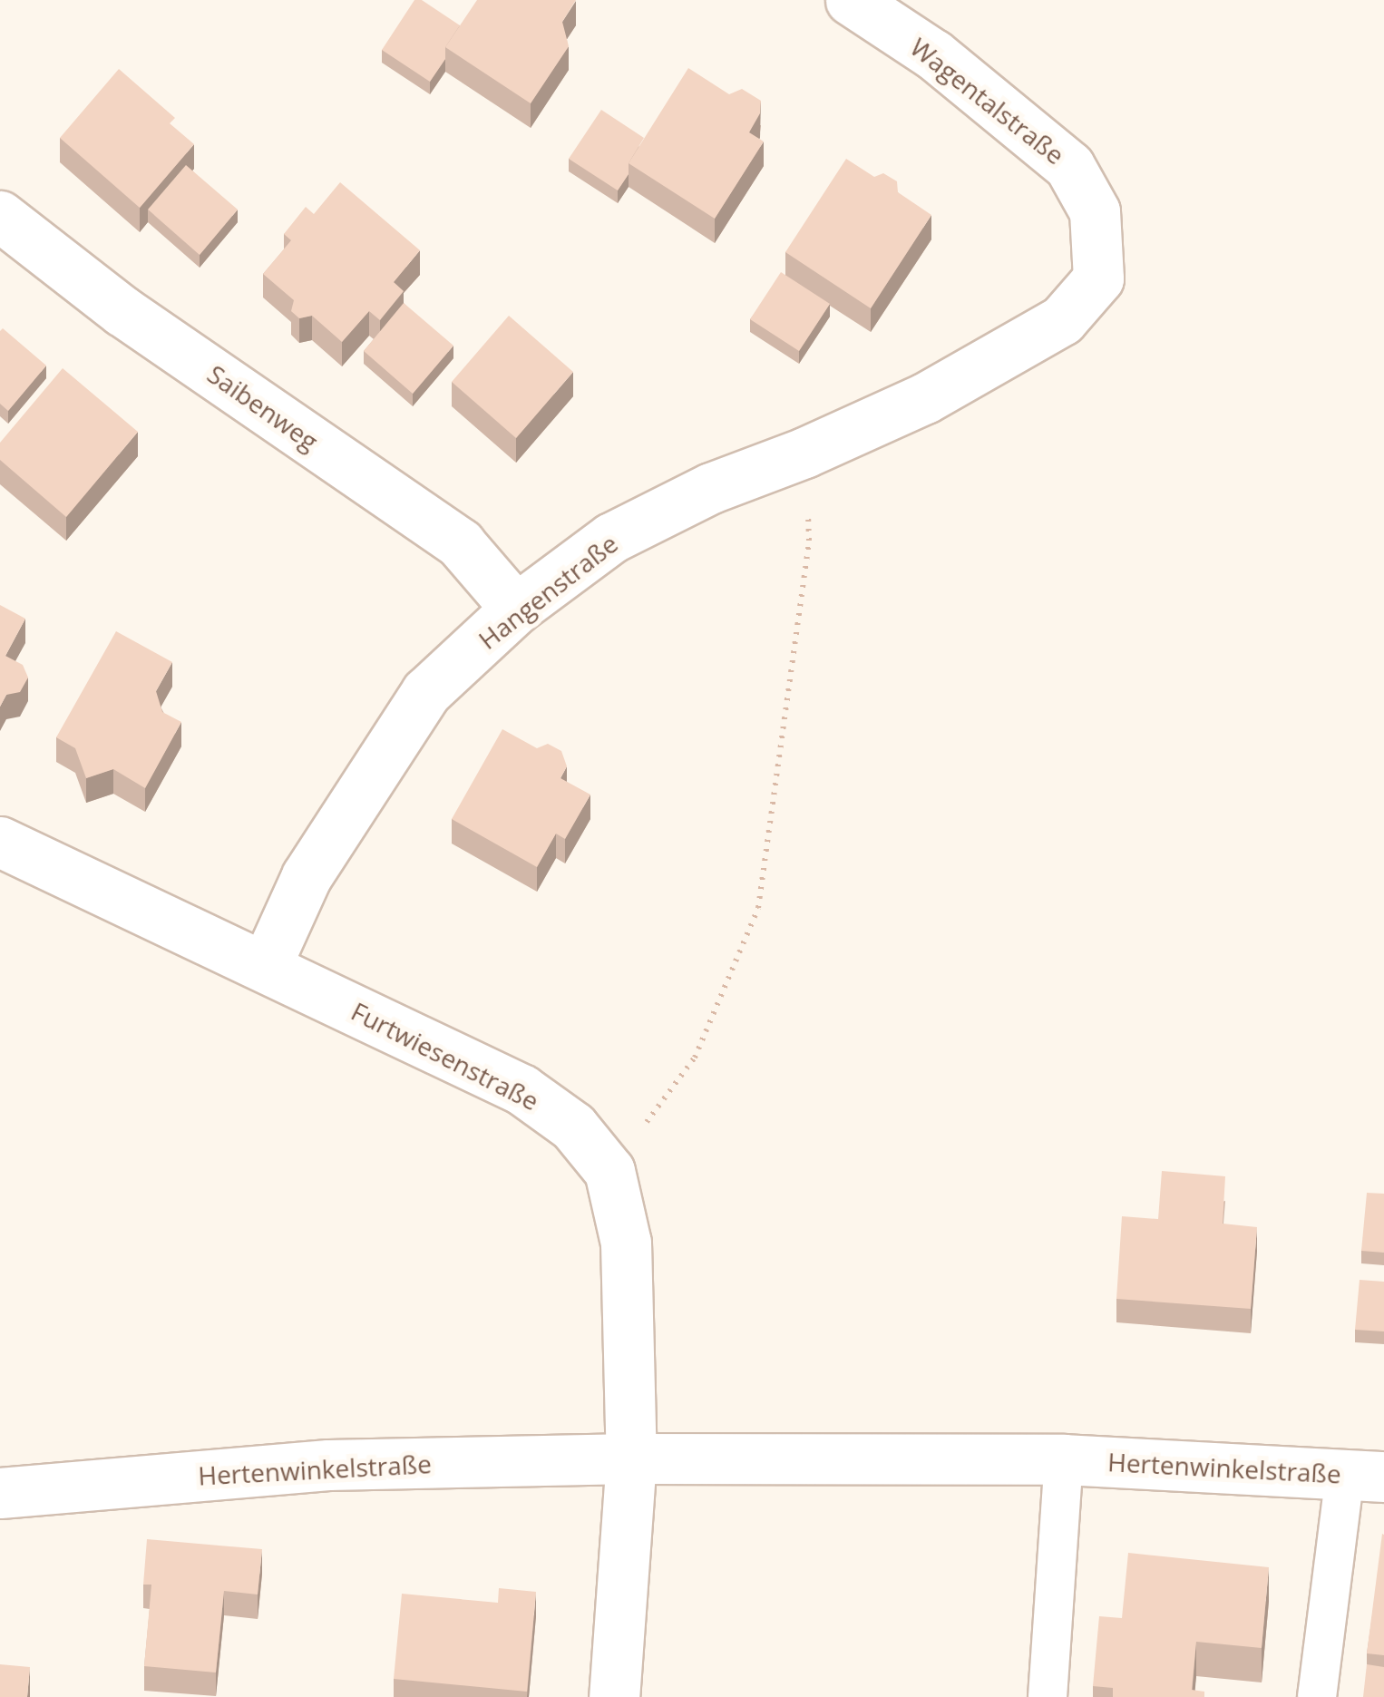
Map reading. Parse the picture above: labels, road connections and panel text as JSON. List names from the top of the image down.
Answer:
{
  "streets": {
    "street": [
      "Wagentalstraße",
      "Saibenweg",
      "Hangenstraße",
      "Furtwiesenstraße",
      "Hertenwinkelstraße"
    ]
  },
  "crossings": [
    ["Wagentalstraße", "Hangenstraße"],
    ["Saibenweg", "Hangenstraße"],
    ["Hangenstraße", "Furtwiesenstraße"],
    ["Furtwiesenstraße", "Hertenwinkelstraße"]
  ]
}
